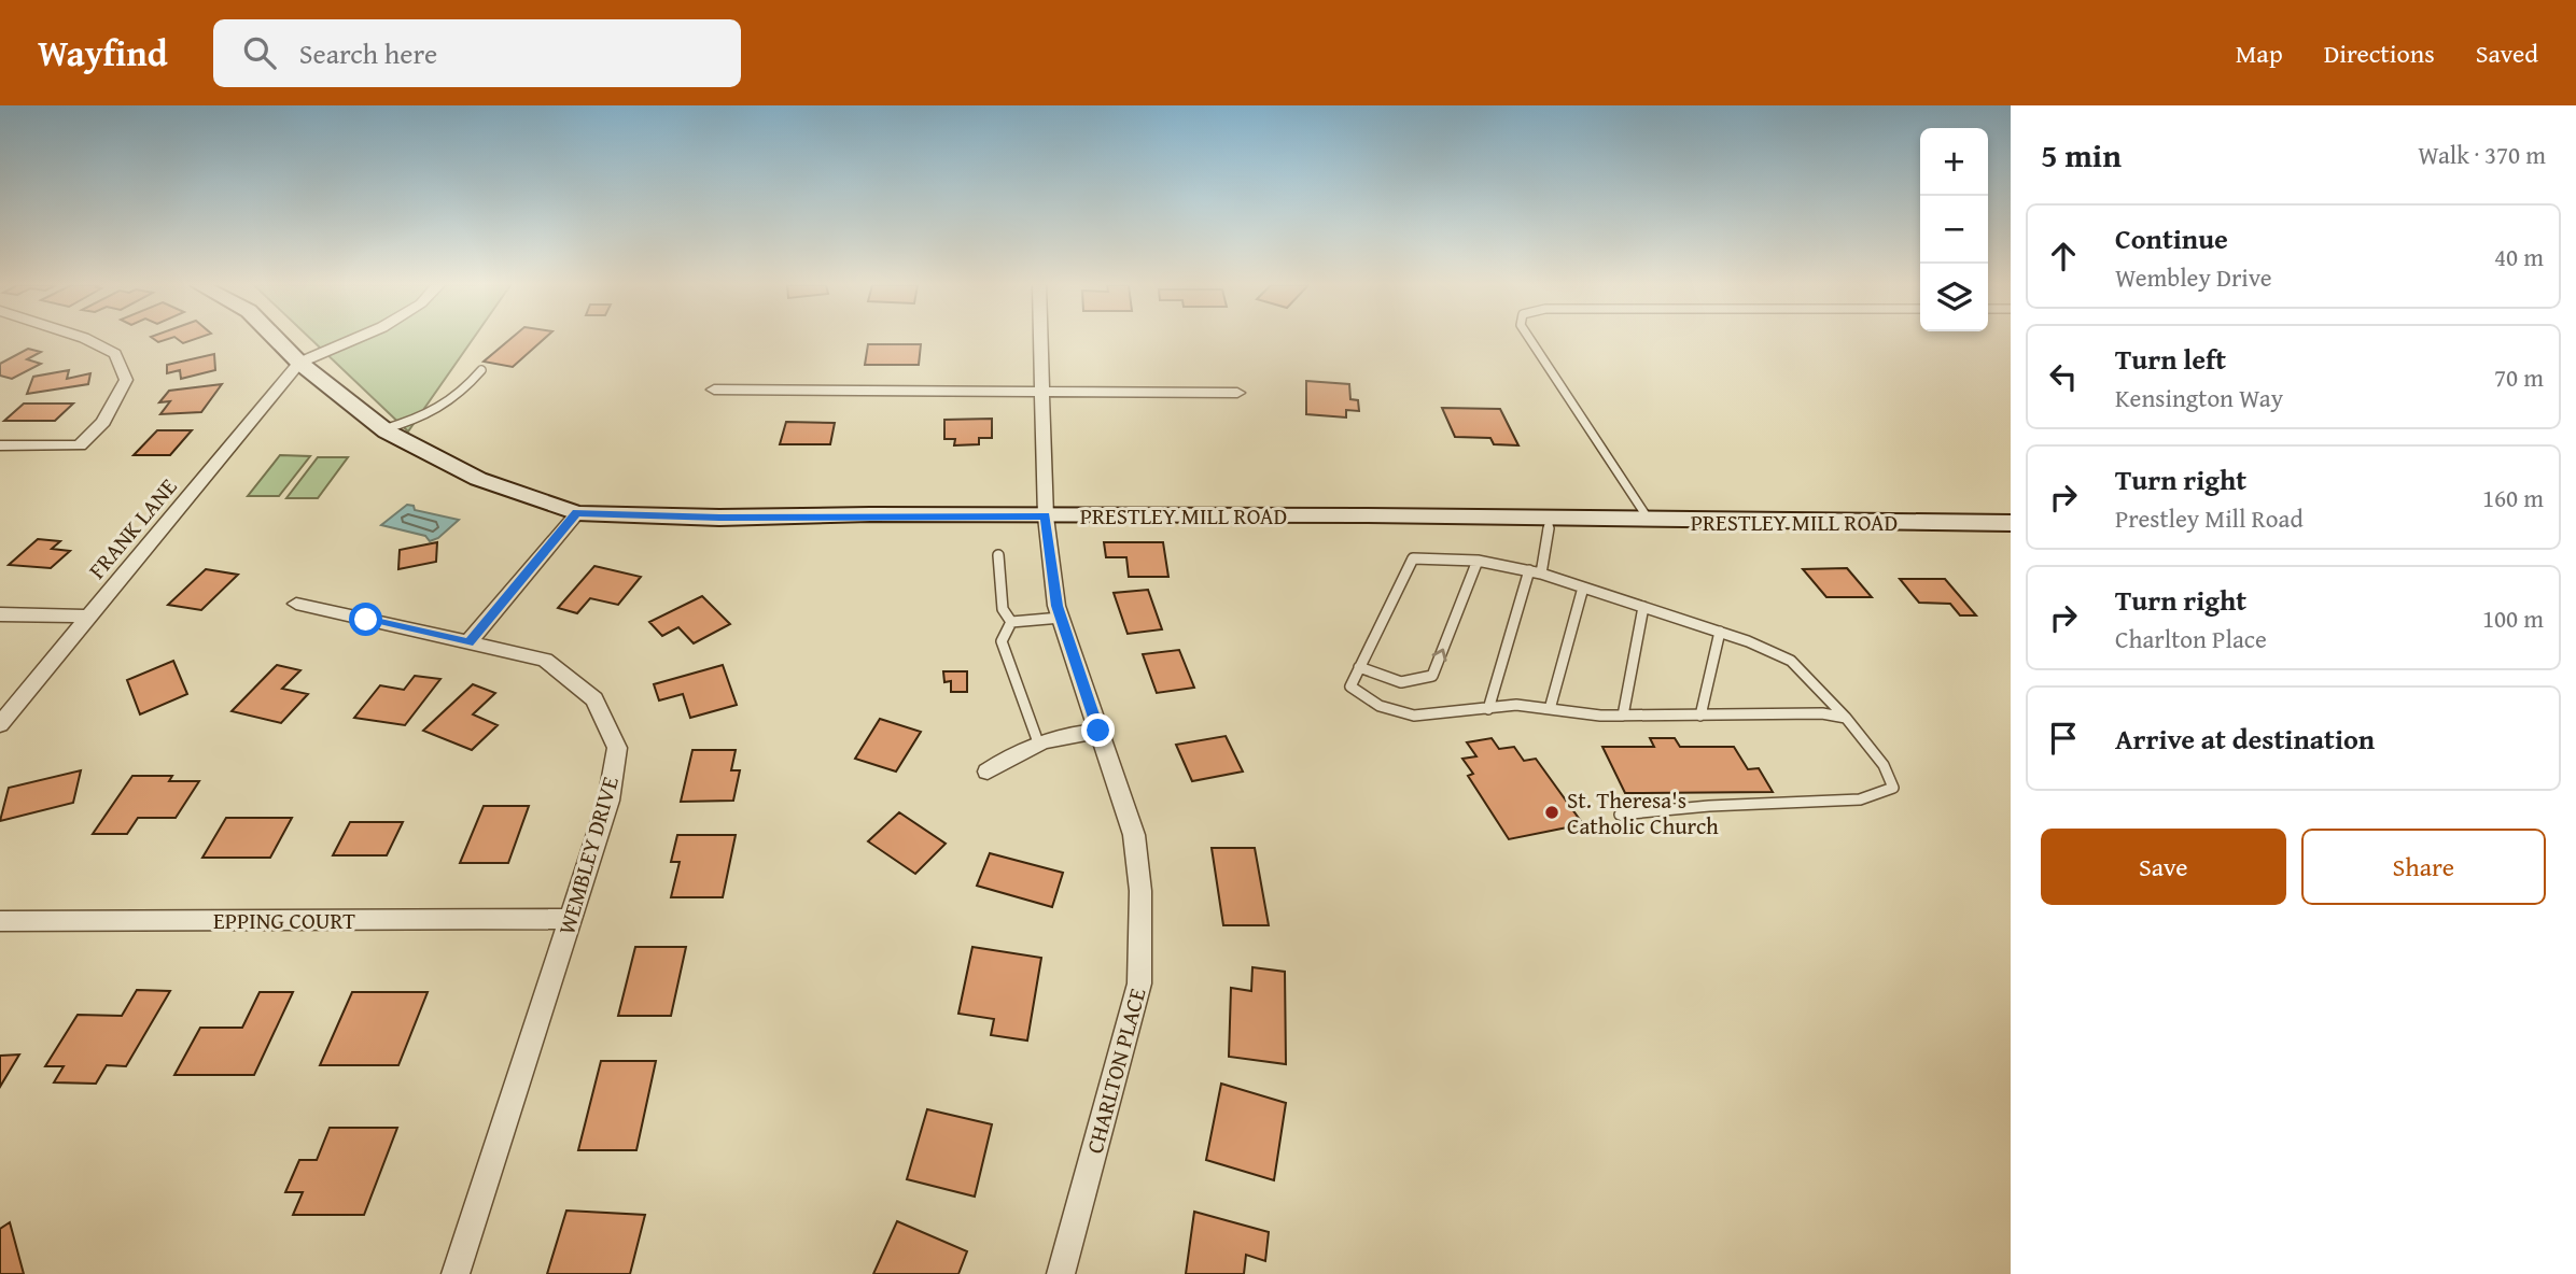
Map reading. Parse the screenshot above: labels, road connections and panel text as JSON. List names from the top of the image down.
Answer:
{
  "streets": {
    "street": [
      "PRESTLEY MILL ROAD",
      "FRANK LANE",
      "WEMBLEY DRIVE",
      "EPPING COURT",
      "CHARLTON PLACE"
    ]
  },
  "crossings": [
    ["PRESTLEY MILL ROAD", "FRANK LANE"],
    ["PRESTLEY MILL ROAD", "CHARLTON PLACE"],
    ["WEMBLEY DRIVE", "EPPING COURT"]
  ],
  "places": ["St. Theresa's Catholic Church"],
  "page": {
    "header": "Wayfind",
    "search": "Search here",
    "nav": ["Map", "Directions", "Saved"],
    "heading": ["5 min", "Walk · 370 m"],
    "map_buttons": ["+", "−"],
    "list": [
      ["Continue", "Wembley Drive", "40 m"],
      ["Turn left", "Kensington Way", "70 m"],
      ["Turn right", "Prestley Mill Road", "160 m"],
      ["Turn right", "Charlton Place", "100 m"],
      "Arrive at destination"
    ],
    "buttons": ["Save", "Share"]
  }
}
